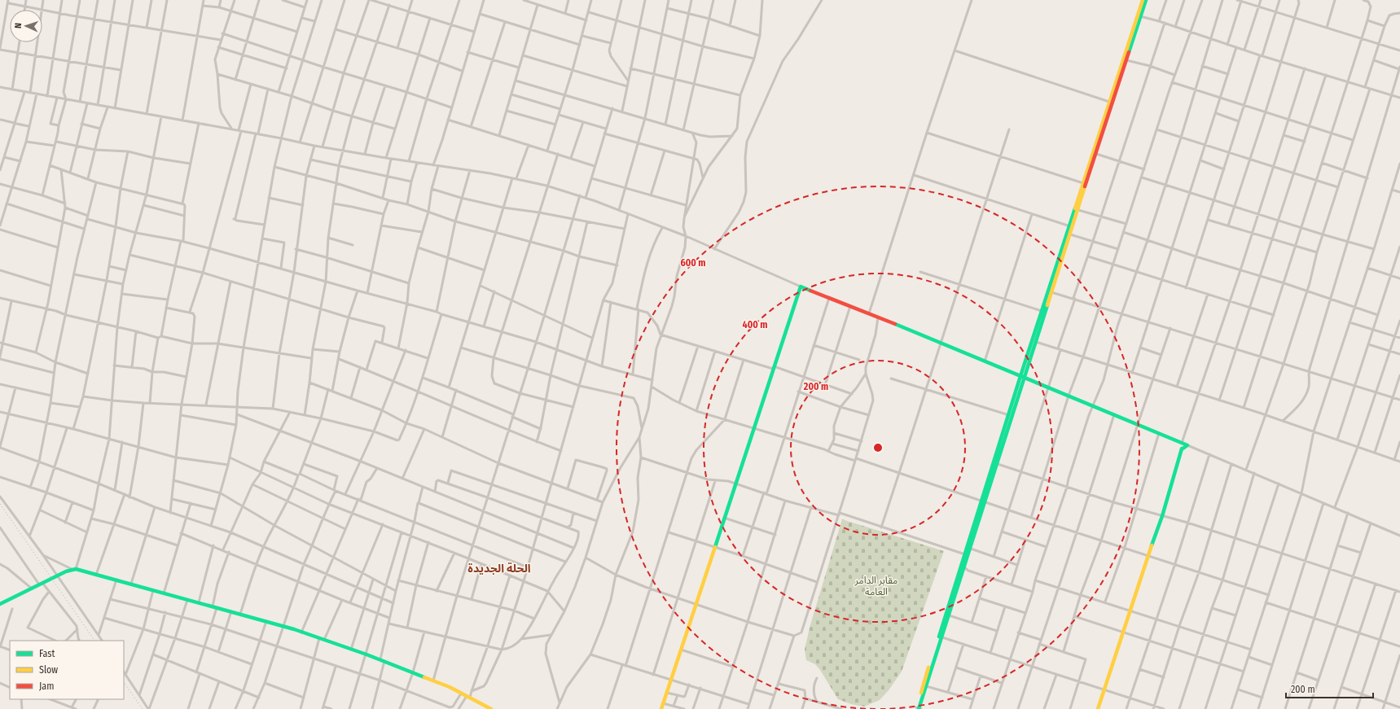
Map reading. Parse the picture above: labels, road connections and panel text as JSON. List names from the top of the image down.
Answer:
{
  "districts": ["الحلة الجديدة"],
  "parks": ["مقابر الدامر العامة"],
  "legend": ["Fast", "Slow", "Jam"],
  "scale_bar": "200 m",
  "north": "left",
  "rings": ["600 m", "400 m", "200 m"]
}
